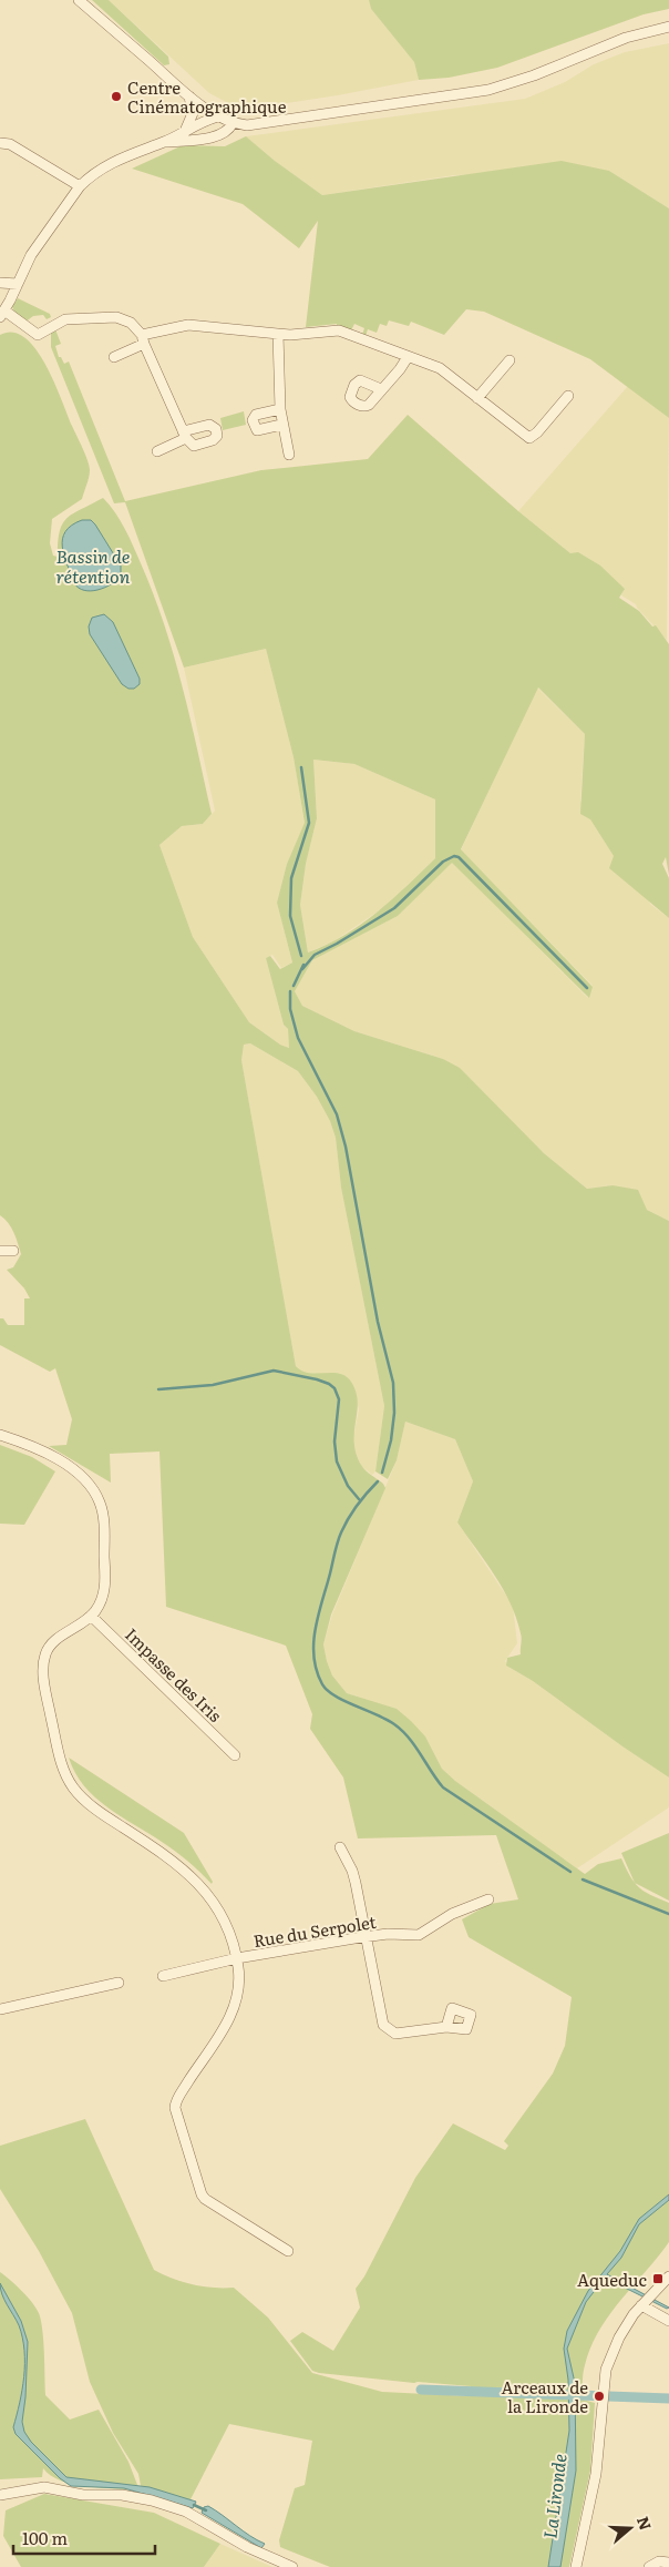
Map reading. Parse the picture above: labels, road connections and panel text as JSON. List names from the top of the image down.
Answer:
{
  "streets": {
    "street": ["Impasse des Iris", "Rue du Serpolet"]
  },
  "water": ["Bassin de rétention", "La Lironde"],
  "places": {
    "other": ["Centre Cinématographique", "Arceaux de la Lironde"],
    "transit": ["Aqueduc"]
  },
  "scale_bar": "100 m",
  "north": "right"
}
